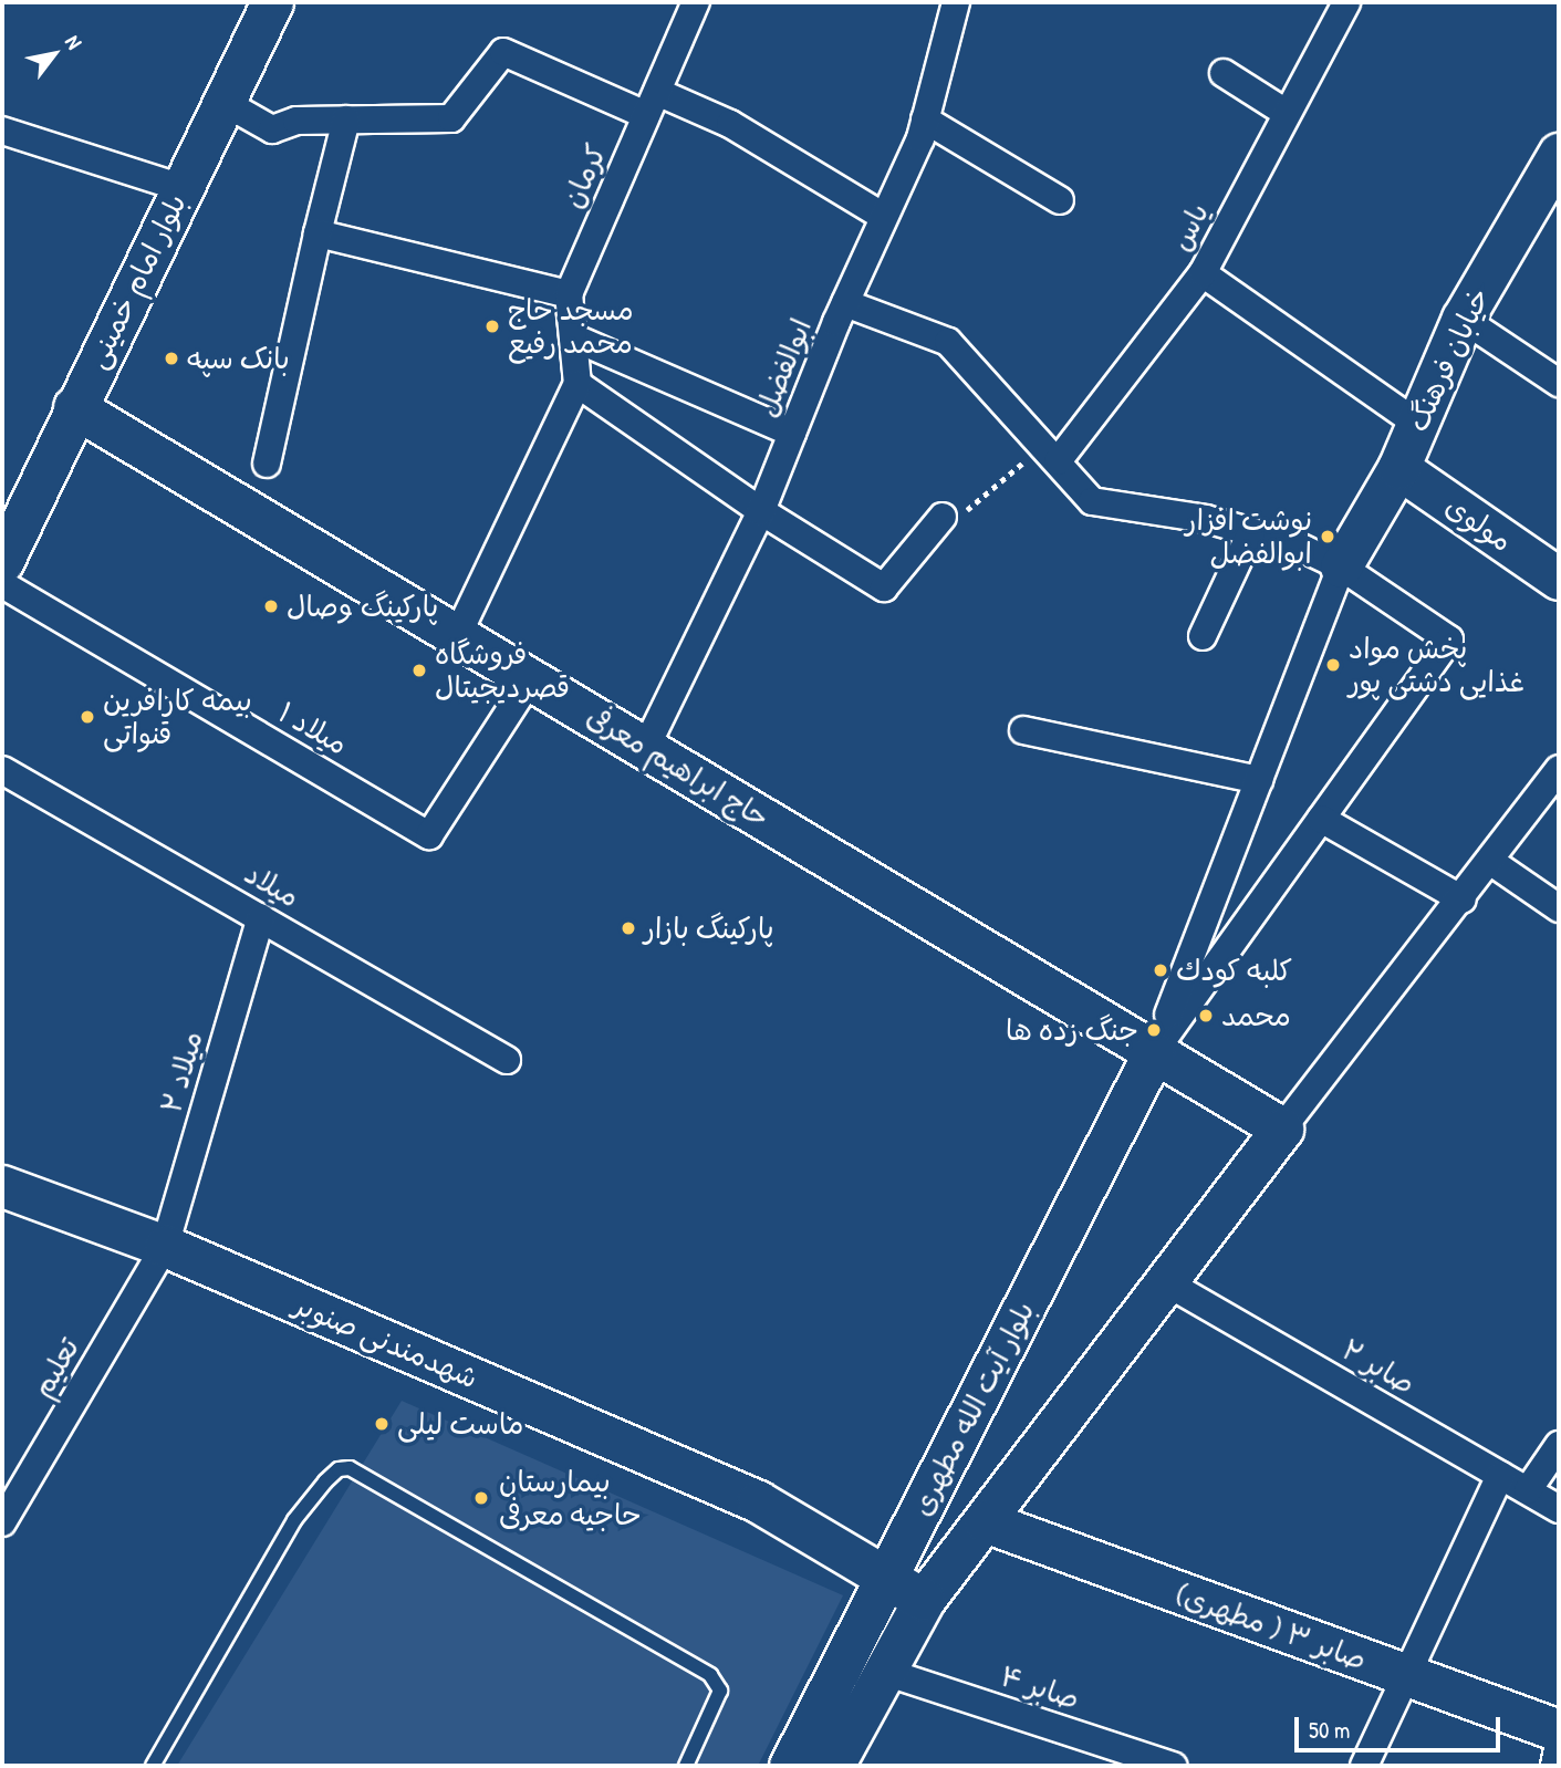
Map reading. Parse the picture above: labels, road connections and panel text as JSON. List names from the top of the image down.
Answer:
{
  "streets": {
    "street": [
      "کرمان",
      "یاس",
      "بلوار امام خمینی",
      "خیابان فرهنگ",
      "ابوالفضل",
      "مولوی",
      "میلاد ۱",
      "حاج ابراهیم معرفی",
      "میلاد",
      "میلاد ۲",
      "شهدمندنی صنوبر",
      "صابر ۲",
      "تعلیم",
      "بلوار آیت الله مطهری",
      "صابر ۳ ( مطهری)",
      "صابر ۴"
    ]
  },
  "crossings": [
    ["بلوار امام خمینی", "حاج ابراهیم معرفی"],
    ["خیابان فرهنگ", "مولوی"],
    ["ابوالفضل", "حاج ابراهیم معرفی"],
    ["میلاد ۱", "حاج ابراهیم معرفی"],
    ["حاج ابراهیم معرفی", "بلوار آیت الله مطهری"],
    ["میلاد", "میلاد ۲"],
    ["میلاد ۲", "شهدمندنی صنوبر"],
    ["میلاد ۲", "تعلیم"],
    ["شهدمندنی صنوبر", "تعلیم"],
    ["شهدمندنی صنوبر", "بلوار آیت الله مطهری"],
    ["صابر ۲", "بلوار آیت الله مطهری"],
    ["بلوار آیت الله مطهری", "صابر ۳ ( مطهری)"],
    ["بلوار آیت الله مطهری", "صابر ۴"]
  ],
  "places": [
    "مسجد حاج محمد رفیع",
    "بانک سپه",
    "نوشت افزار ابوالفضل",
    "پارکینگ وصال",
    "پخش مواد غذایی دشتی پور",
    "فروشگاه قصردیجیتال",
    "بیمه کارافرین قنواتی",
    "پارکینگ بازار",
    "كلبه كودك",
    "محمد",
    "جنگ زده ها",
    "ماست لیلی",
    "بیمارستان حاجیه معرفی"
  ],
  "scale_bar": "50 m",
  "north": "top right"
}
